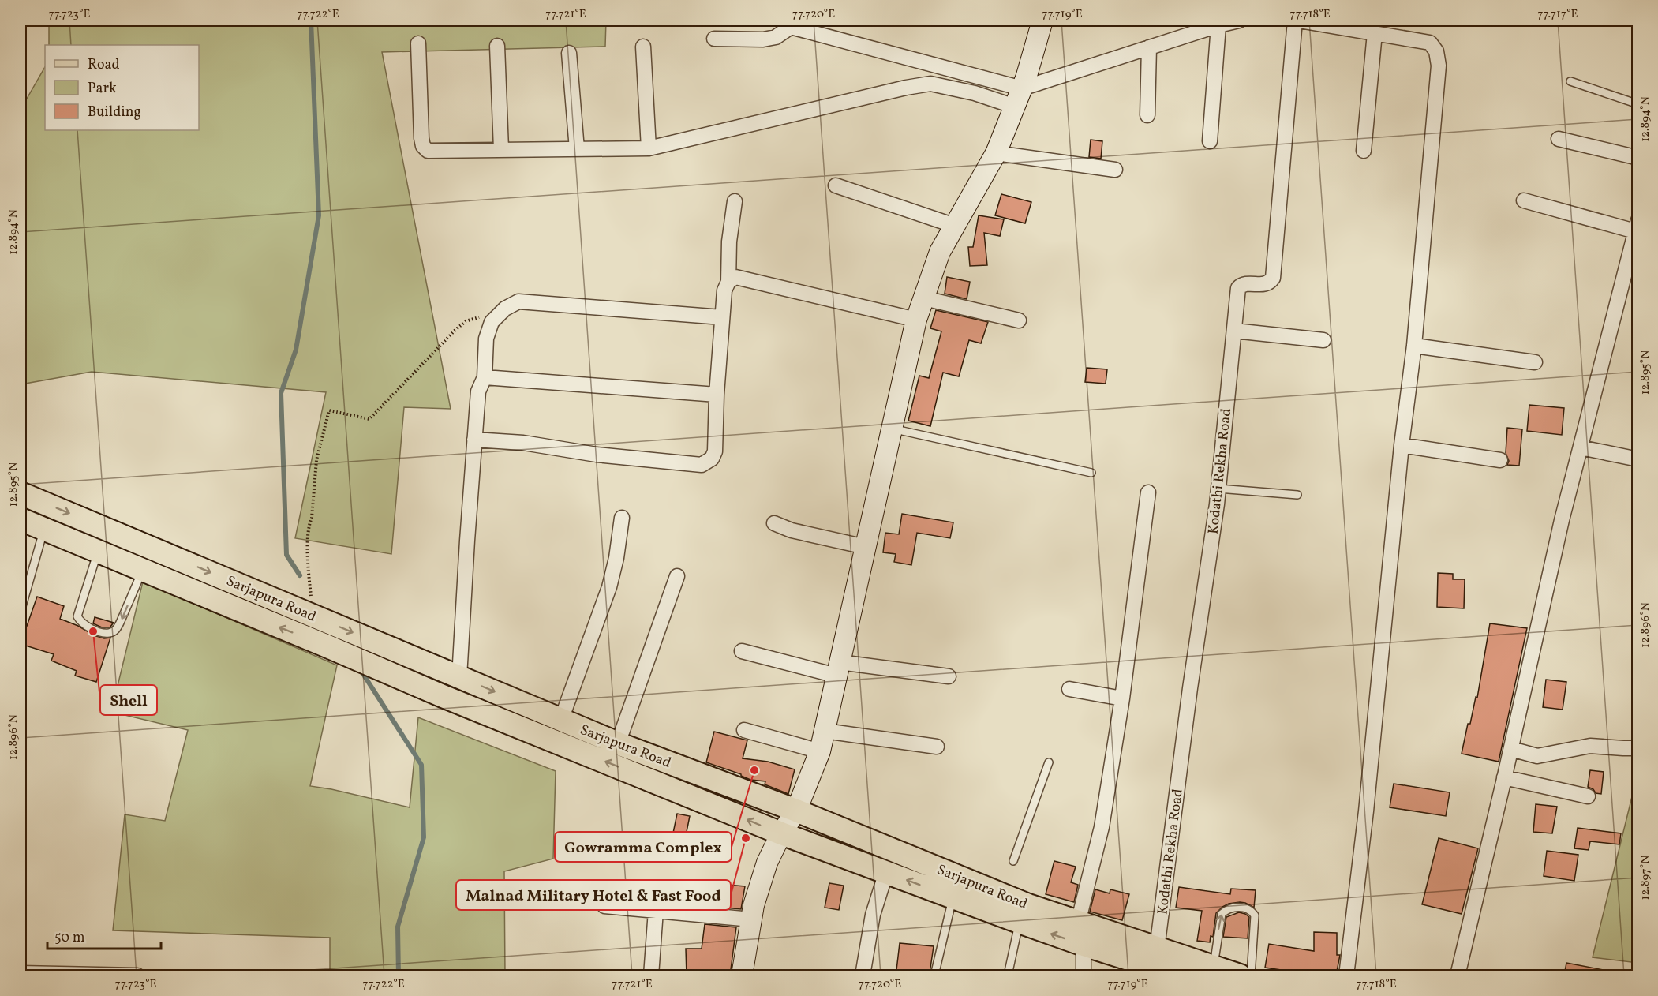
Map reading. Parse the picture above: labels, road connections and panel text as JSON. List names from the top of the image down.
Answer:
{
  "streets": {
    "main road": ["Sarjapura Road"],
    "street": ["Kodathi Rekha Road"]
  },
  "crossings": [
    ["Kodathi Rekha Road", "Sarjapura Road"]
  ],
  "places": ["Shell", "Gowramma Complex", "Malnad Military Hotel & Fast Food"],
  "legend": ["Road", "Park", "Building"],
  "scale_bar": "50 m",
  "coordinates": [
    "77.723°E",
    "77.722°E",
    "77.721°E",
    "77.720°E",
    "77.719°E",
    "77.718°E",
    "77.717°E",
    "12.894°N",
    "12.895°N",
    "12.896°N",
    "12.897°N"
  ]
}
